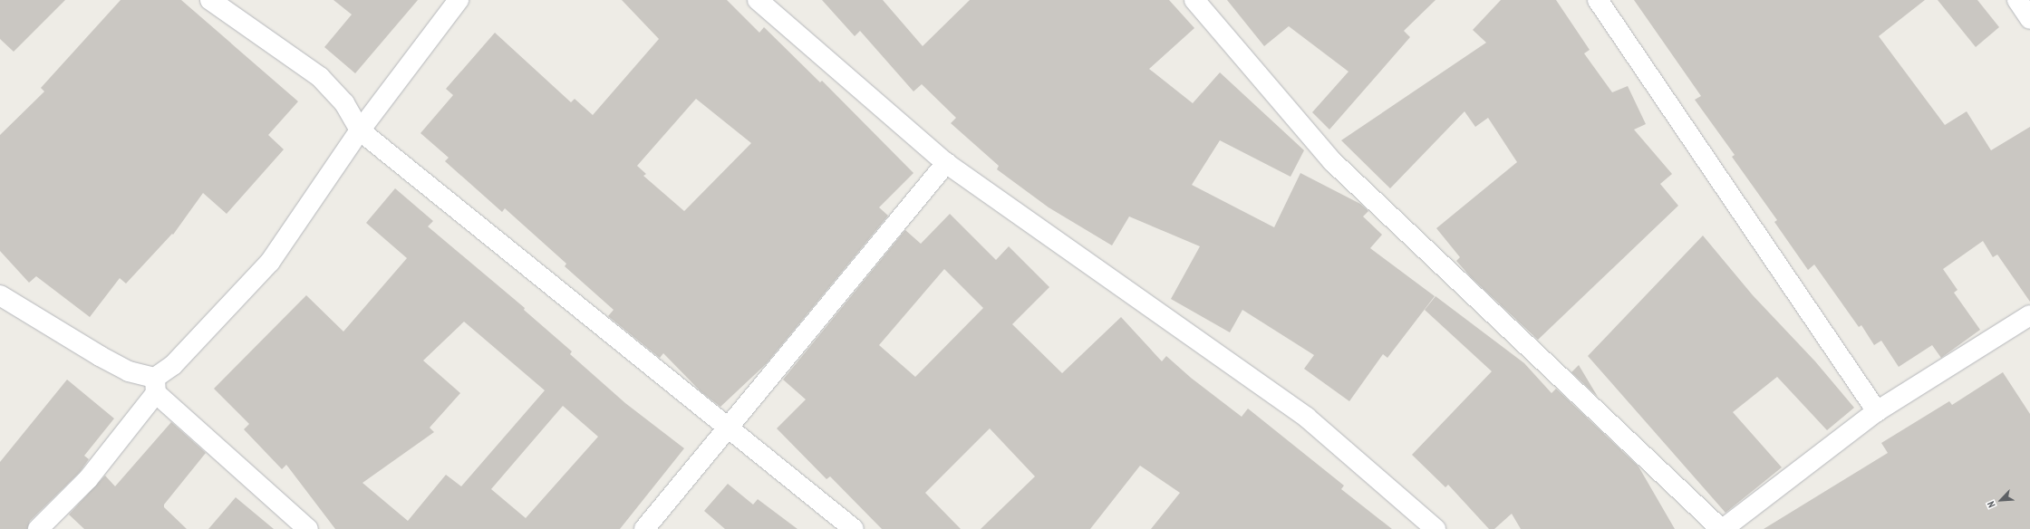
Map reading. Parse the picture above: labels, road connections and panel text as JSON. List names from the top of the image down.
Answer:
{
  "north": "bottom left"
}
